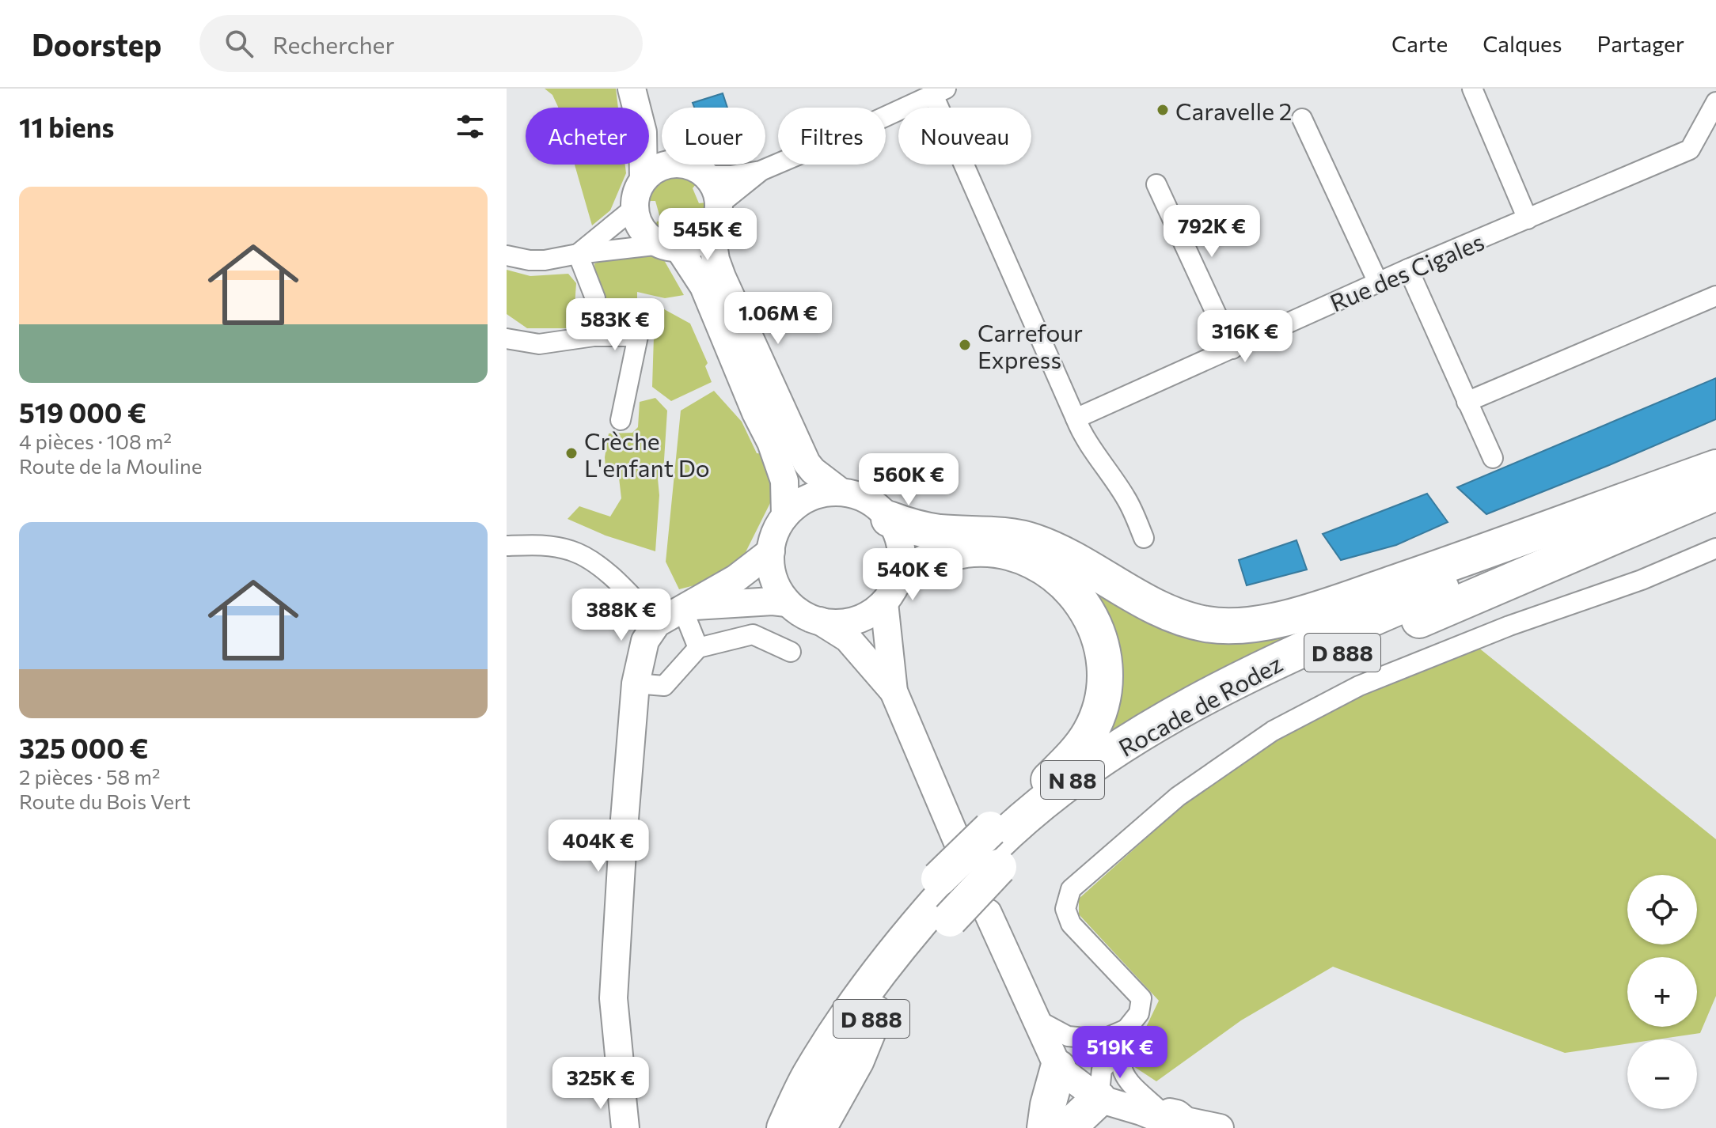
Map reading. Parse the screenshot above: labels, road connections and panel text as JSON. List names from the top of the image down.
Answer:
{
  "streets": {
    "highway": ["D 888", "Rocade de Rodez", "N 88"],
    "street": ["Rue des Cigales"]
  },
  "places": ["Caravelle 2", "Carrefour Express", "Crèche L'enfant Do"],
  "page": {
    "header": "Doorstep",
    "search": "Rechercher",
    "nav": ["Carte", "Calques", "Partager"],
    "heading": "11 biens",
    "chip": [
      "Acheter",
      "Louer",
      "Filtres",
      "Nouveau"
    ],
    "list": [
      {
        "name": "519 000 €",
        "note": "4 pièces · 108 m² · Route de la Mouline"
      },
      {
        "name": "325 000 €",
        "note": "2 pièces · 58 m² · Route du Bois Vert"
      }
    ],
    "price": [
      "792K €",
      "545K €",
      "1.06M €",
      "583K €",
      "316K €",
      "560K €",
      "540K €",
      "388K €",
      "404K €",
      "519K €",
      "325K €"
    ],
    "map_buttons": ["+", "−"]
  }
}
